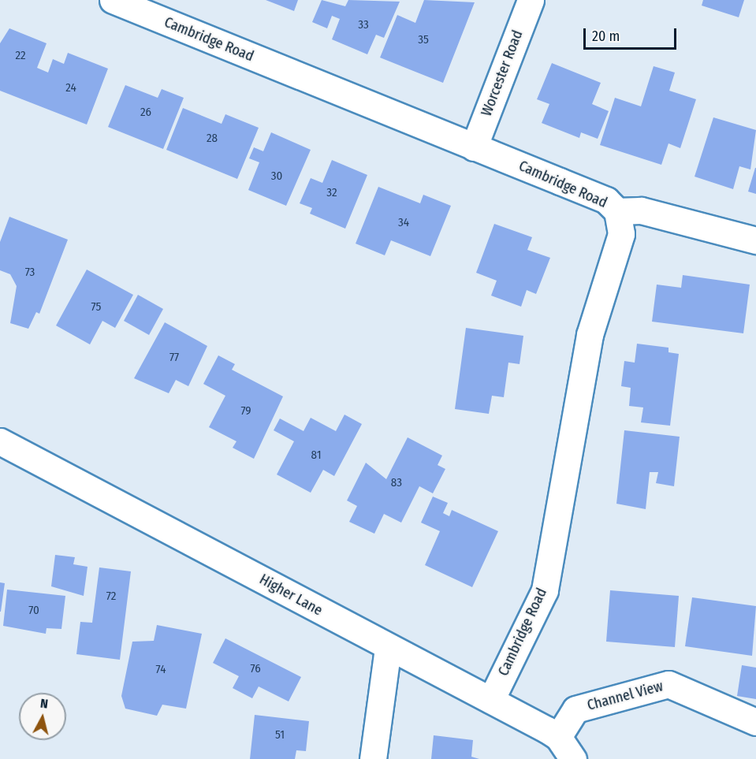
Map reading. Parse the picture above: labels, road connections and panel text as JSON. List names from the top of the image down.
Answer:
{
  "streets": {
    "street": [
      "Cambridge Road",
      "Worcester Road",
      "Higher Lane",
      "Channel View"
    ]
  },
  "crossings": [
    ["Cambridge Road", "Worcester Road"],
    ["Cambridge Road", "Higher Lane"],
    ["Higher Lane", "Channel View"]
  ],
  "house_numbers": [
    "33",
    "35",
    "22",
    "24",
    "26",
    "28",
    "30",
    "32",
    "34",
    "73",
    "75",
    "77",
    "79",
    "81",
    "83",
    "72",
    "70",
    "76",
    "74",
    "51"
  ],
  "scale_bar": "20 m",
  "north": "top"
}
